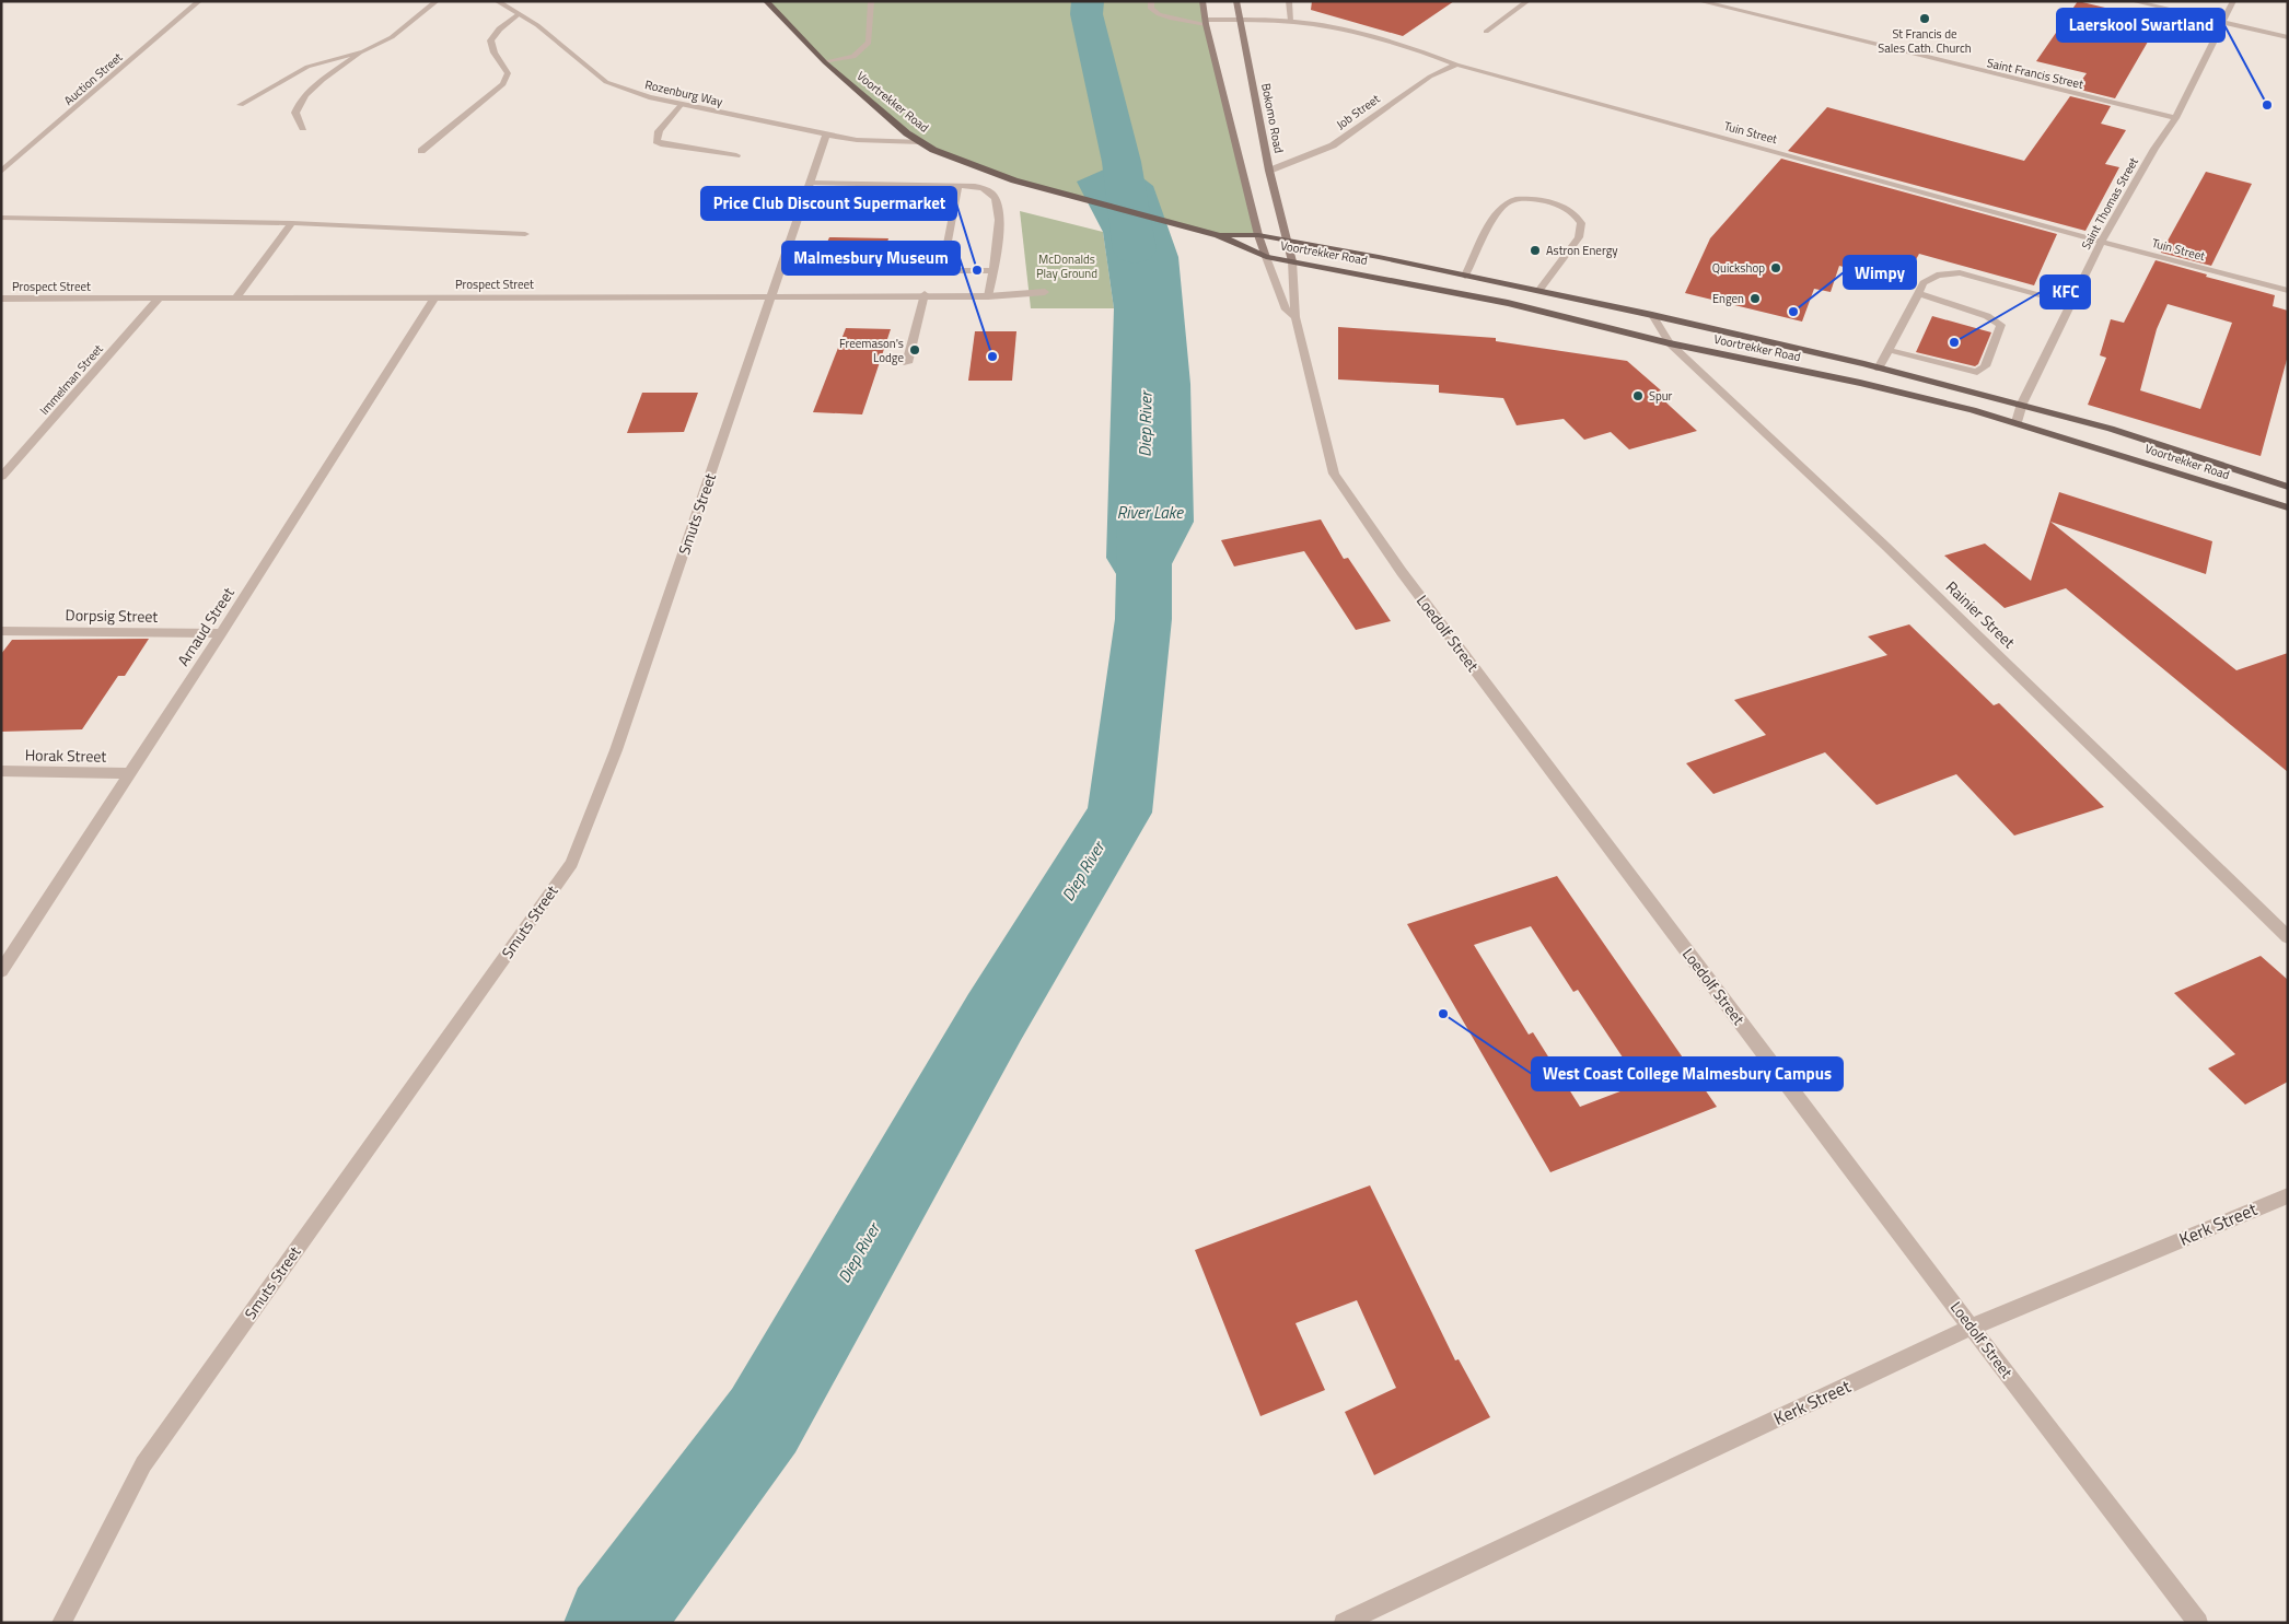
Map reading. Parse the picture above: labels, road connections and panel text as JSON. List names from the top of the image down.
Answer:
{
  "streets": {
    "main road": ["Voortrekker Road", "Bokomo Road", "Loedolf Street"],
    "street": [
      "Saint Francis Street",
      "Auction Street",
      "Rozenburg Way",
      "Job Street",
      "Tuin Street",
      "Saint Thomas Street",
      "Prospect Street",
      "Immelman Street",
      "Smuts Street",
      "Rainier Street",
      "Dorpsig Street",
      "Arnaud Street",
      "Horak Street",
      "Kerk Street"
    ]
  },
  "crossings": [
    ["Saint Francis Street", "Saint Thomas Street"],
    ["Rozenburg Way", "Voortrekker Road"],
    ["Rozenburg Way", "Smuts Street"],
    ["Voortrekker Road", "Bokomo Road"],
    ["Voortrekker Road", "Saint Thomas Street"],
    ["Voortrekker Road", "Rainier Street"],
    ["Voortrekker Road", "Loedolf Street"],
    ["Job Street", "Bokomo Road"],
    ["Job Street", "Tuin Street"],
    ["Bokomo Road", "Tuin Street"],
    ["Bokomo Road", "Loedolf Street"],
    ["Tuin Street", "Saint Thomas Street"],
    ["Prospect Street", "Immelman Street"],
    ["Prospect Street", "Smuts Street"],
    ["Prospect Street", "Arnaud Street"],
    ["Dorpsig Street", "Arnaud Street"],
    ["Arnaud Street", "Horak Street"],
    ["Loedolf Street", "Kerk Street"]
  ],
  "water": ["Diep River", "River Lake"],
  "parks": ["McDonalds Play Ground"],
  "places": [
    "St Francis de Sales Cath. Church",
    "Laerskool Swartland",
    "Astron Energy",
    "Quickshop",
    "Price Club Discount Supermarket",
    "Engen",
    "Wimpy",
    "KFC",
    "Freemason's Lodge",
    "Malmesbury Museum",
    "Spur",
    "West Coast College Malmesbury Campus"
  ]
}
